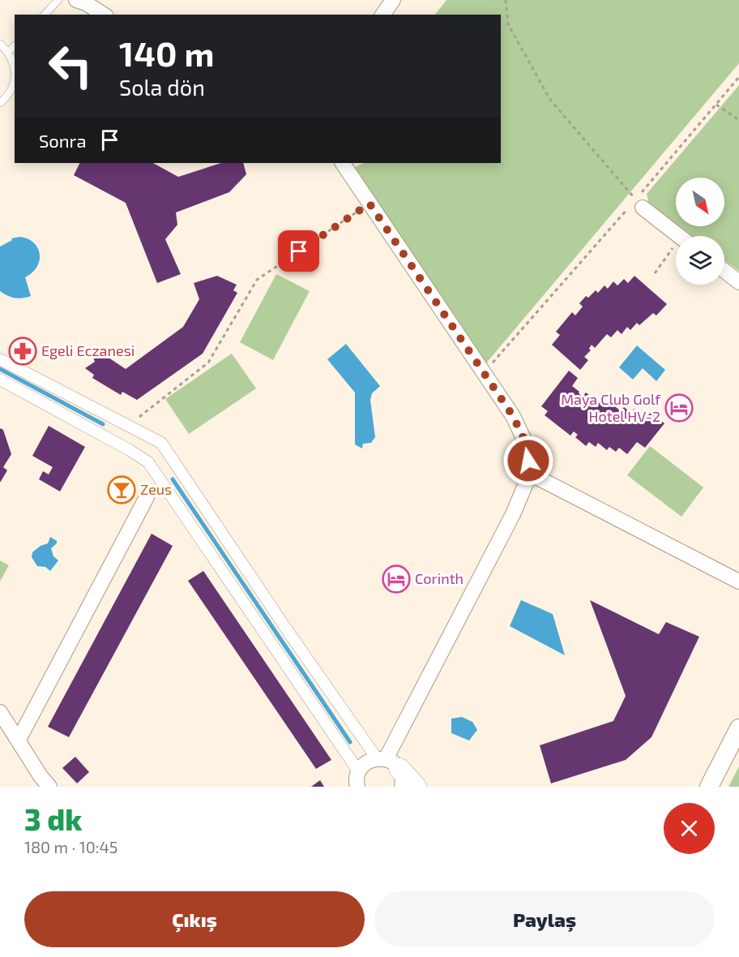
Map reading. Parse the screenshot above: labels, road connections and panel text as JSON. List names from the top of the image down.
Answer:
{
  "places": {
    "pharmacy": ["Egeli Eczanesi"],
    "hotel": ["Maya Club Golf Hotel HV-2", "Corinth"],
    "bar": ["Zeus"]
  },
  "north": "bottom right",
  "page": {
    "turn": ["140 m", "Sola dön"],
    "then": "Sonra",
    "heading": ["3 dk", "180 m · 10:45"],
    "buttons": ["Çıkış", "Paylaş"]
  }
}
